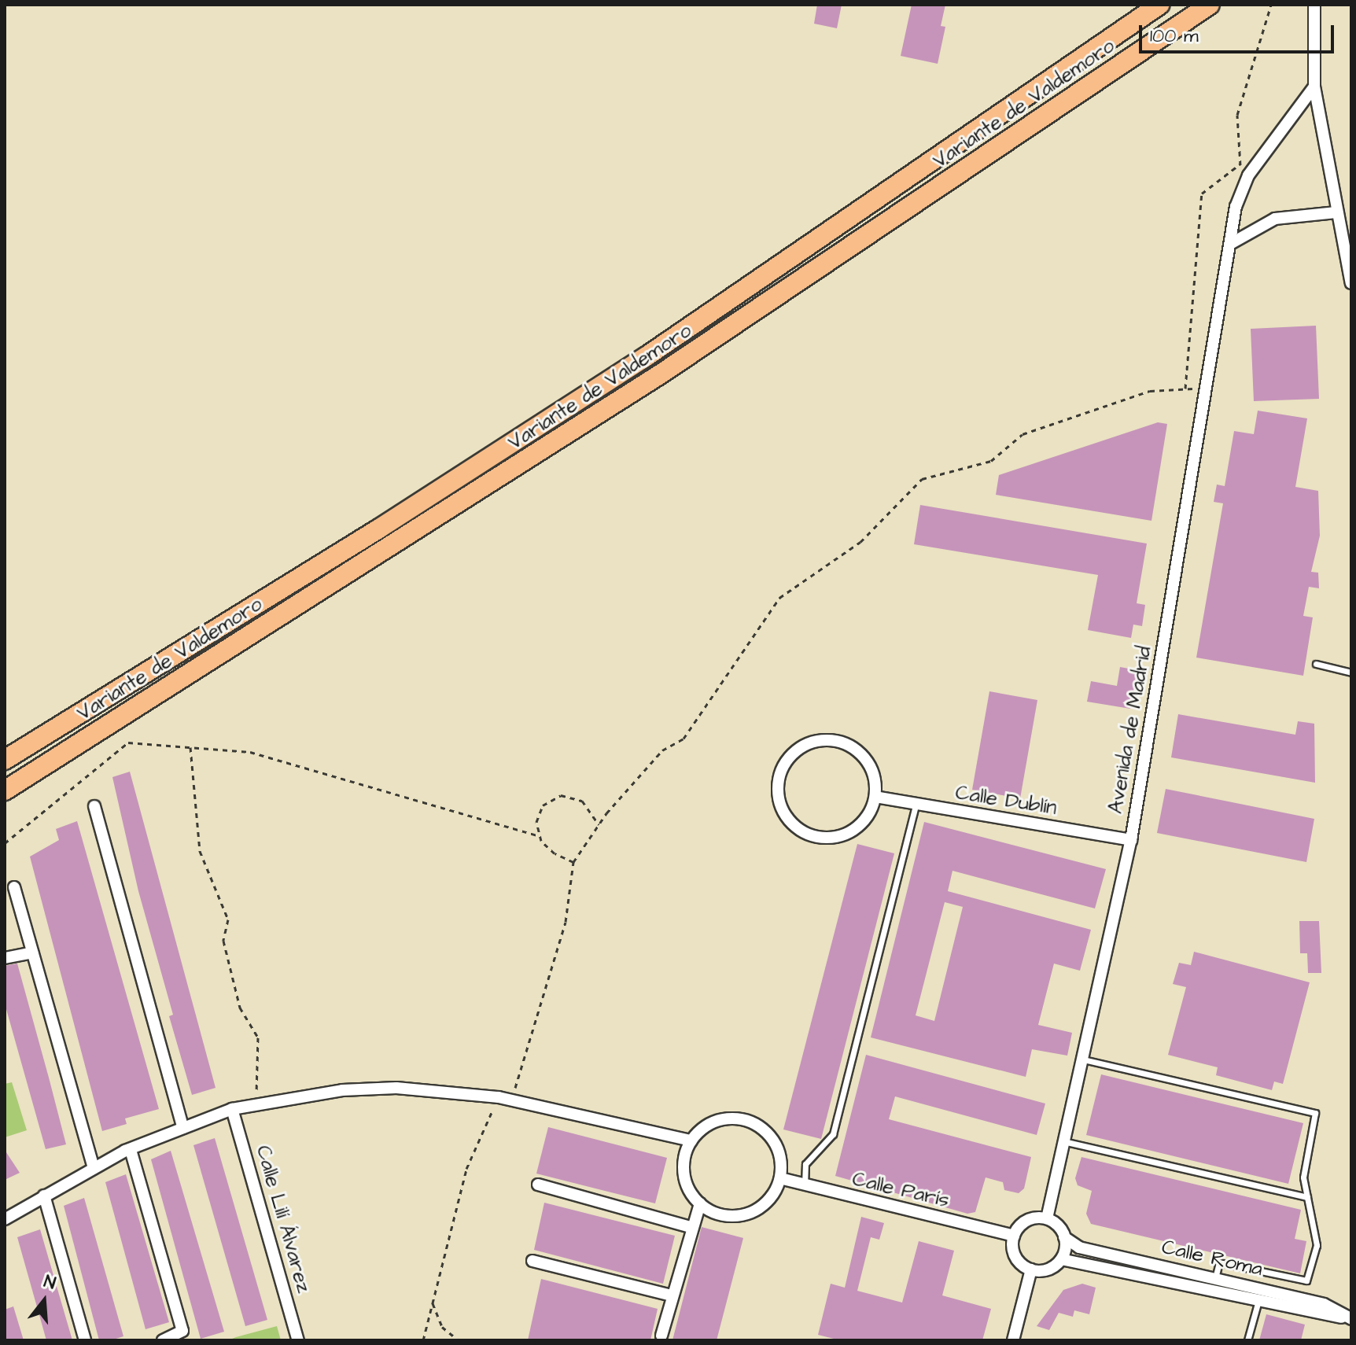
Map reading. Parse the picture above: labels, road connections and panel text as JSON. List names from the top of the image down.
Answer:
{
  "streets": {
    "main road": ["Variante de Valdemoro"],
    "street": [
      "Avenida de Madrid",
      "Calle Dublín",
      "Calle París",
      "Calle Lilí Álvarez",
      "Calle Roma"
    ]
  },
  "crossings": [
    ["Avenida de Madrid", "Calle Dublín"],
    ["Avenida de Madrid", "Calle París"],
    ["Avenida de Madrid", "Calle Roma"],
    ["Calle París", "Calle Roma"]
  ],
  "scale_bar": "100 m",
  "north": "top"
}
